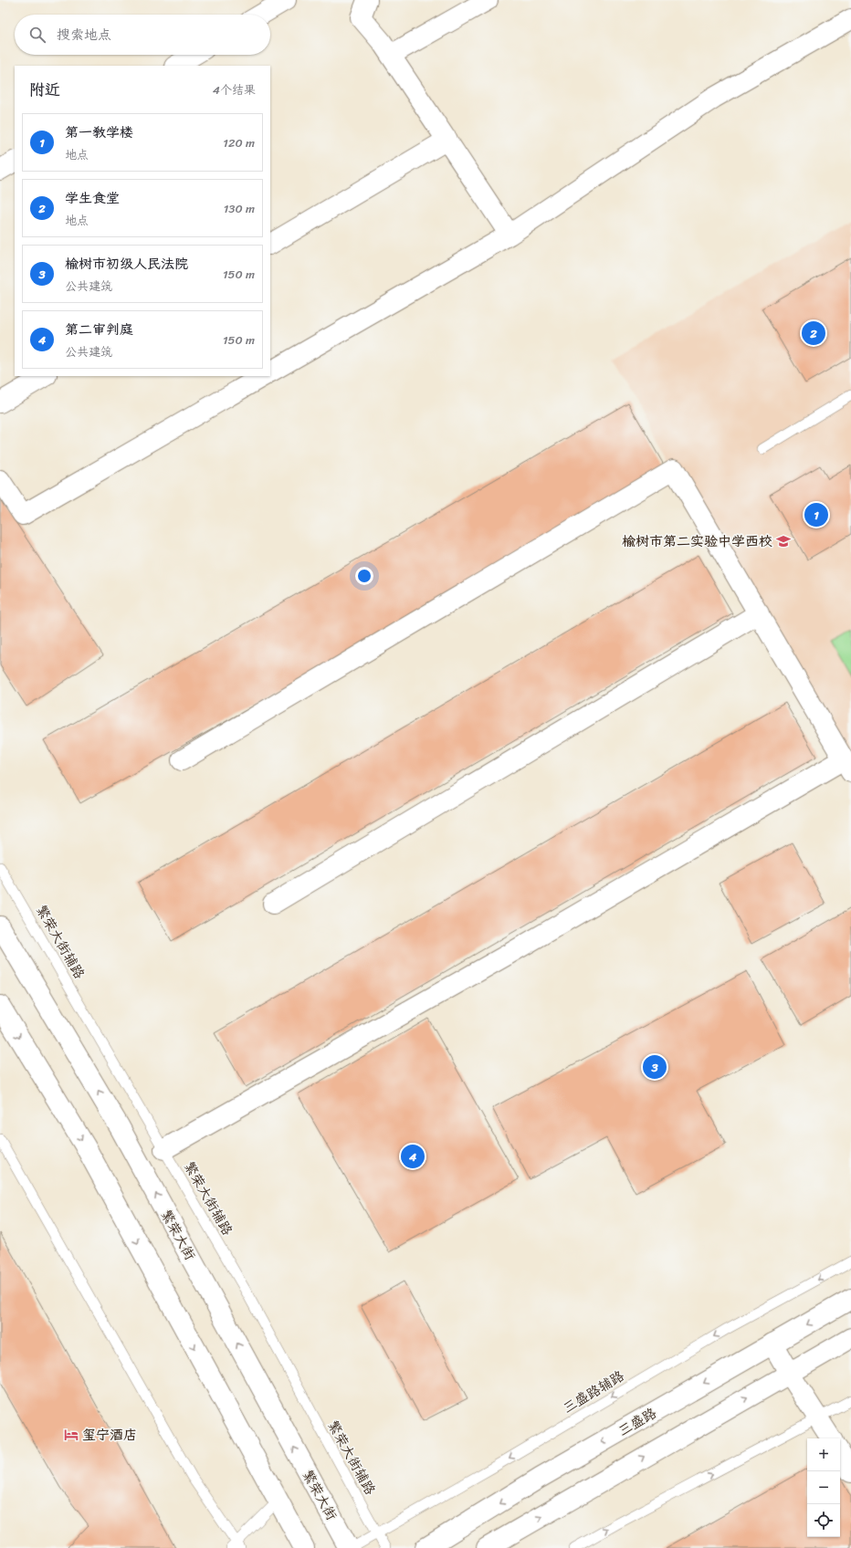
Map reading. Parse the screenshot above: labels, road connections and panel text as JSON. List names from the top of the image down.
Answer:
{
  "streets": {
    "street": ["繁荣大街", "三盛路"],
    "lane": ["繁荣大街辅路", "三盛路辅路"]
  },
  "crossings": [
    ["繁荣大街辅路", "三盛路辅路"]
  ],
  "one_way": ["三盛路辅路"],
  "places": {
    "school or university": ["榆树市第二实验中学西校"],
    "hotel": ["玺宁酒店"]
  },
  "page": {
    "search": "搜索地点",
    "heading": ["附近", "4个结果"],
    "list": [
      {
        "mark": "1",
        "name": "第一教学楼",
        "note": "地点",
        "value": "120 m"
      },
      {
        "mark": "2",
        "name": "学生食堂",
        "note": "地点",
        "value": "130 m"
      },
      {
        "mark": "3",
        "name": "榆树市初级人民法院",
        "note": "公共建筑",
        "value": "150 m"
      },
      {
        "mark": "4",
        "name": "第二审判庭",
        "note": "公共建筑",
        "value": "150 m"
      }
    ],
    "pins": [
      "2",
      "1",
      "3",
      "4"
    ],
    "map_buttons": ["+", "−"]
  }
}
